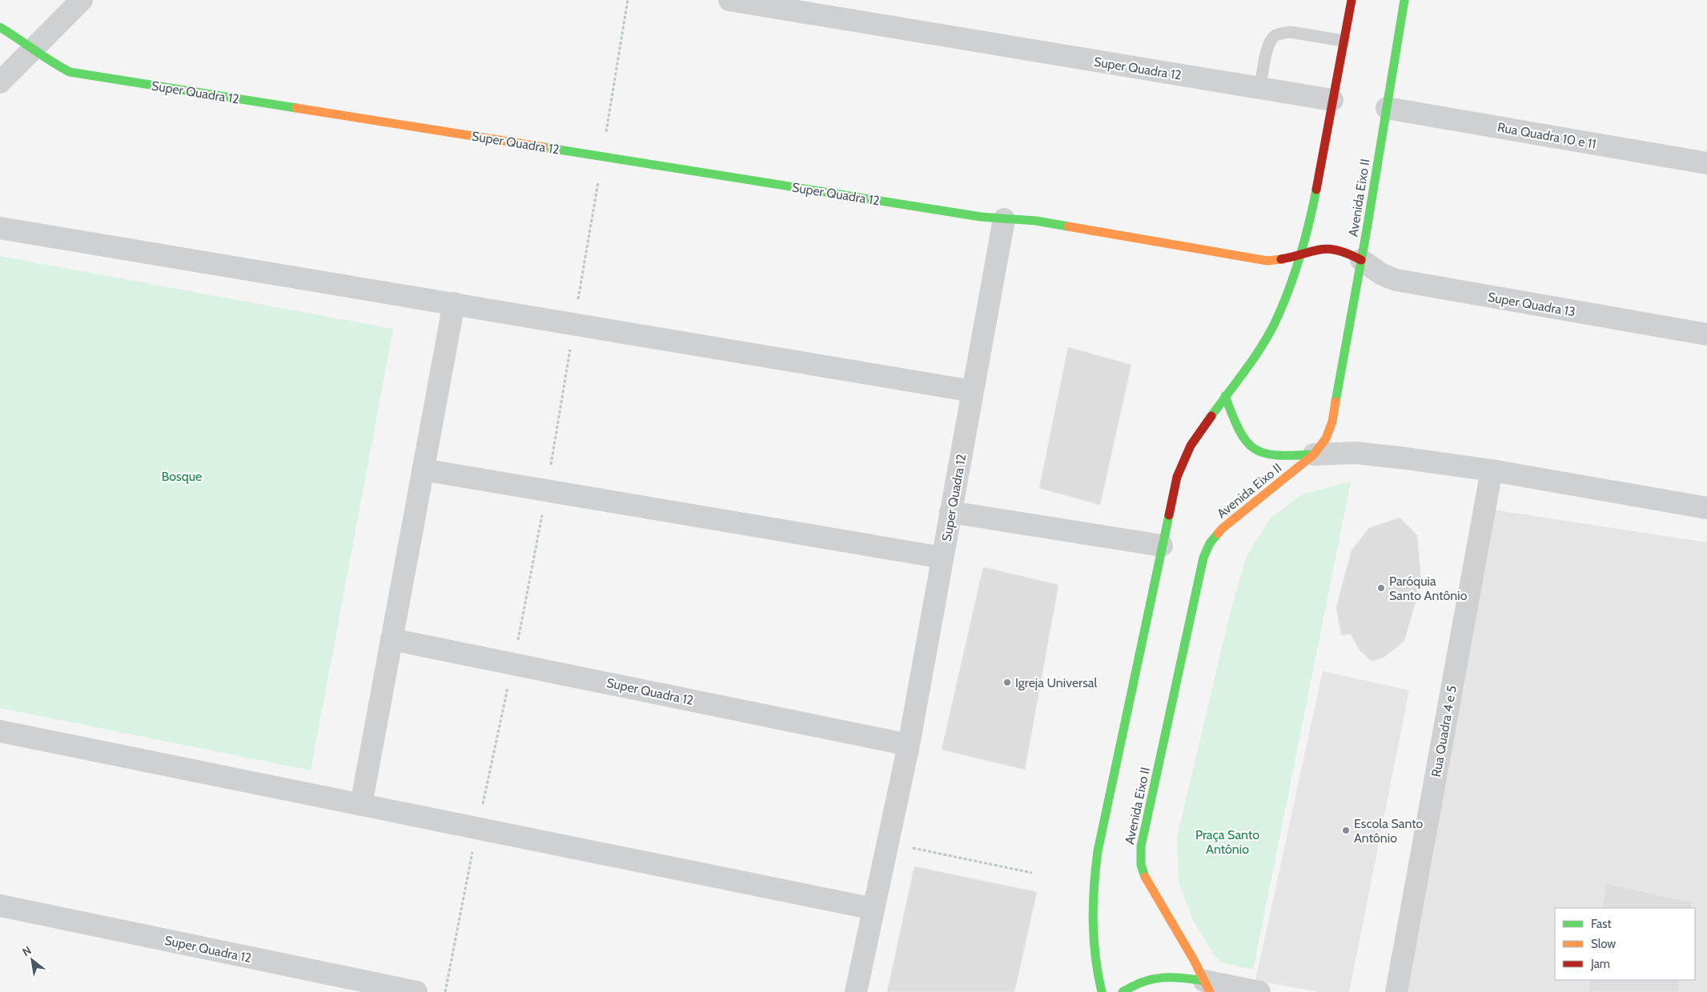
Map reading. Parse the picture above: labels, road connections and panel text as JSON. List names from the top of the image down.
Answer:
{
  "streets": {
    "street": [
      "Super Quadra 12",
      "Rua Quadra 10 e 11",
      "Avenida Eixo II",
      "Super Quadra 13",
      "Rua Quadra 4 e 5"
    ]
  },
  "crossings": [
    ["Super Quadra 12", "Avenida Eixo II"],
    ["Super Quadra 12", "Super Quadra 13"],
    ["Rua Quadra 10 e 11", "Avenida Eixo II"],
    ["Avenida Eixo II", "Super Quadra 13"]
  ],
  "parks": ["Bosque", "Praça Santo Antônio"],
  "places": ["Paróquia Santo Antônio", "Igreja Universal", "Escola Santo Antônio"],
  "legend": ["Fast", "Slow", "Jam"],
  "north": "top left"
}
